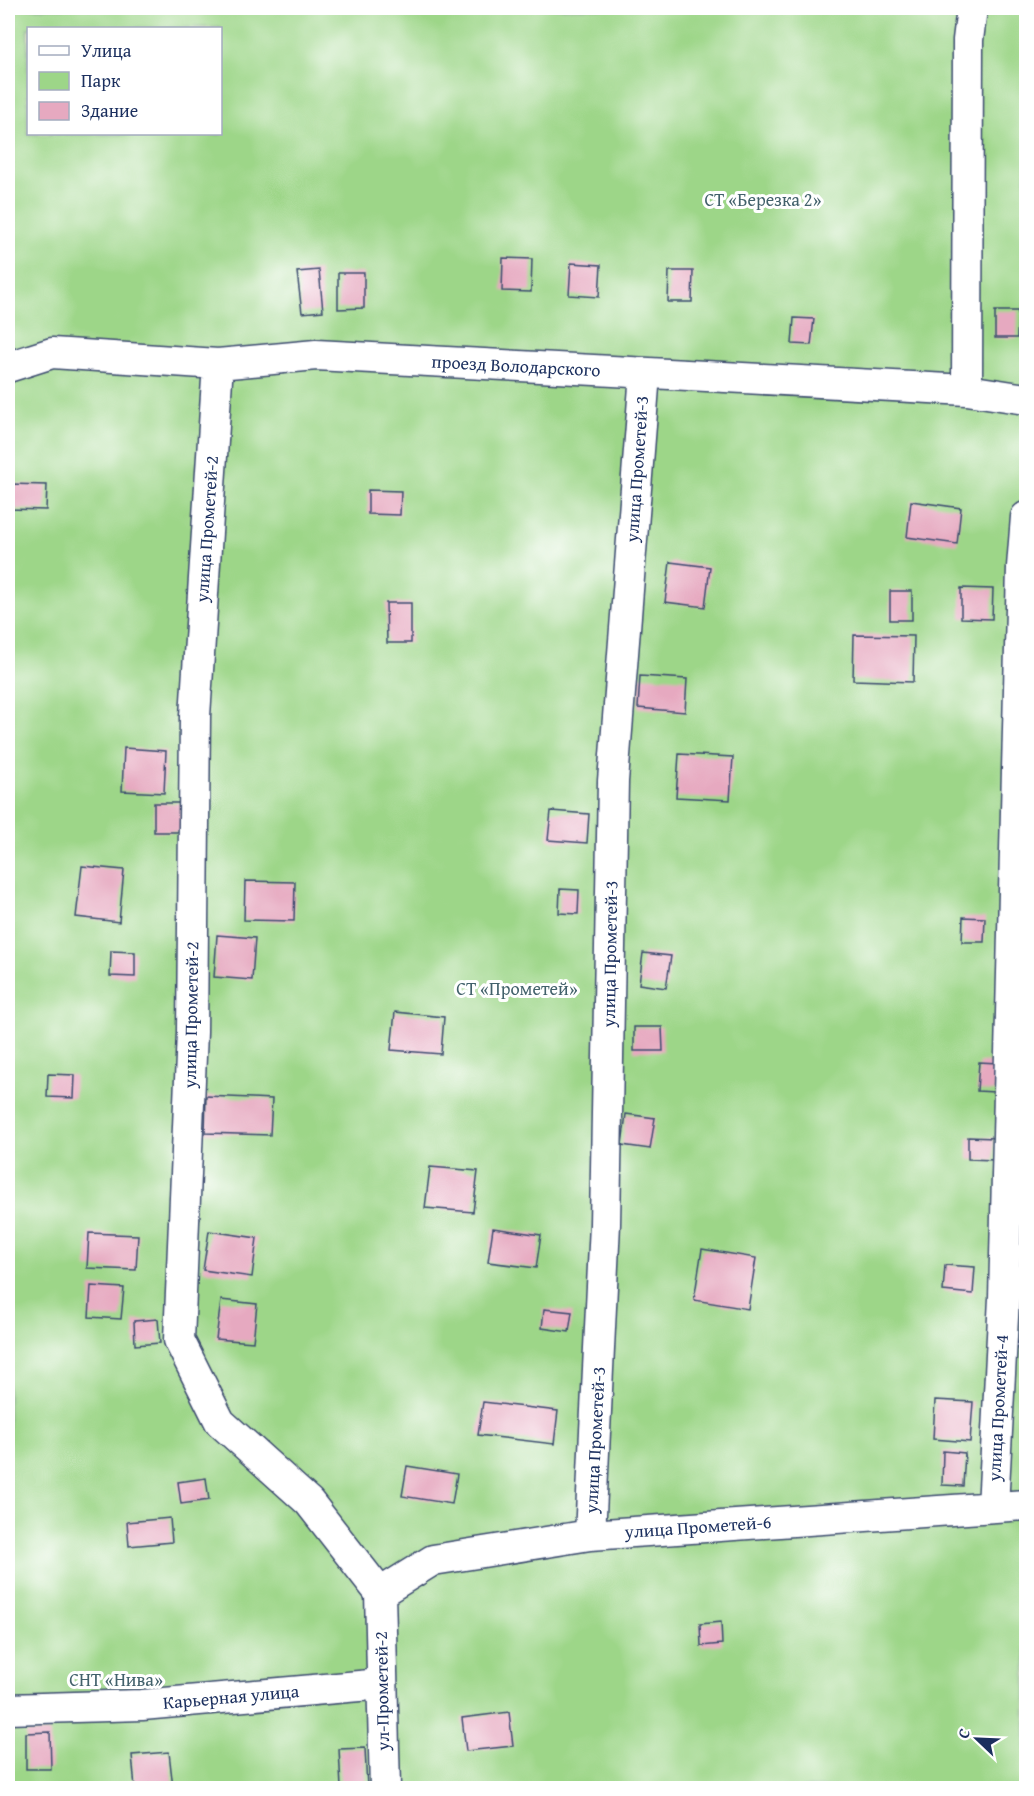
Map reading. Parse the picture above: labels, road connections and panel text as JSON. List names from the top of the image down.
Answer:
{
  "streets": {
    "street": [
      "проезд Володарского",
      "улица Прометей-3",
      "улица Прометей-2",
      "улица Прометей-4",
      "улица Прометей-6",
      "ул-Прометей-2",
      "Карьерная улица"
    ]
  },
  "crossings": [
    ["проезд Володарского", "улица Прометей-3"],
    ["проезд Володарского", "улица Прометей-2"],
    ["улица Прометей-3", "улица Прометей-6"],
    ["улица Прометей-2", "улица Прометей-6"],
    ["улица Прометей-2", "ул-Прометей-2"],
    ["улица Прометей-4", "улица Прометей-6"],
    ["улица Прометей-6", "ул-Прометей-2"],
    ["ул-Прометей-2", "Карьерная улица"]
  ],
  "parks": ["СТ «Березка 2»", "СТ «Прометей»", "СНТ «Нива»"],
  "legend": ["Улица", "Парк", "Здание"],
  "north": "top left"
}
